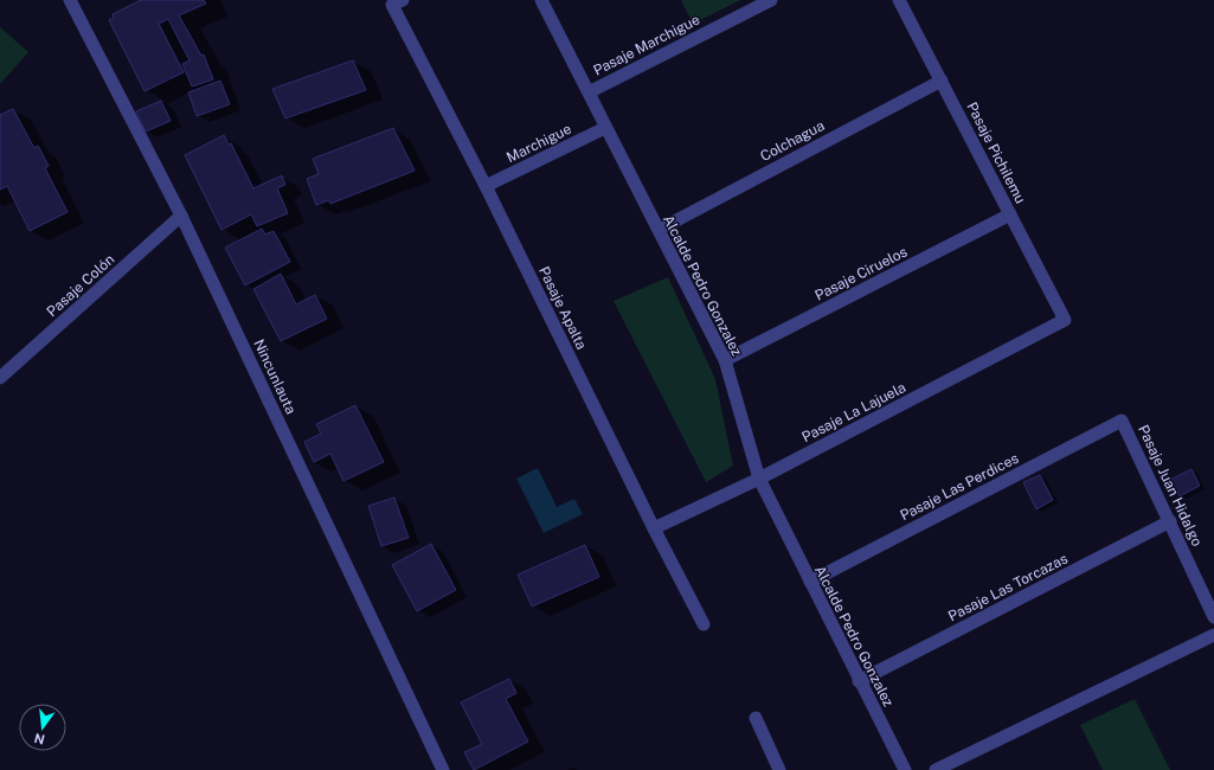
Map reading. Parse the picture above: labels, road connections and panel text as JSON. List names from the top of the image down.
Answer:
{
  "streets": {
    "street": [
      "Pasaje Marchigue",
      "Colchagua",
      "Marchigue",
      "Pasaje Pichilemu",
      "Pasaje Ciruelos",
      "Pasaje Colón",
      "Alcalde Pedro Gonzalez",
      "Pasaje Apalta",
      "Nincunlauta",
      "Pasaje La Lajuela",
      "Pasaje Juan Hidalgo",
      "Pasaje Las Perdices",
      "Pasaje Las Torcazas"
    ]
  },
  "crossings": [
    ["Pasaje Marchigue", "Alcalde Pedro Gonzalez"],
    ["Colchagua", "Pasaje Pichilemu"],
    ["Colchagua", "Alcalde Pedro Gonzalez"],
    ["Marchigue", "Alcalde Pedro Gonzalez"],
    ["Marchigue", "Pasaje Apalta"],
    ["Pasaje Pichilemu", "Pasaje Ciruelos"],
    ["Pasaje Pichilemu", "Pasaje La Lajuela"],
    ["Pasaje Ciruelos", "Alcalde Pedro Gonzalez"],
    ["Pasaje Colón", "Nincunlauta"],
    ["Alcalde Pedro Gonzalez", "Pasaje La Lajuela"],
    ["Alcalde Pedro Gonzalez", "Pasaje Las Perdices"],
    ["Alcalde Pedro Gonzalez", "Pasaje Las Torcazas"],
    ["Pasaje Apalta", "Pasaje La Lajuela"],
    ["Pasaje Juan Hidalgo", "Pasaje Las Perdices"],
    ["Pasaje Juan Hidalgo", "Pasaje Las Torcazas"]
  ],
  "north": "bottom"
}
